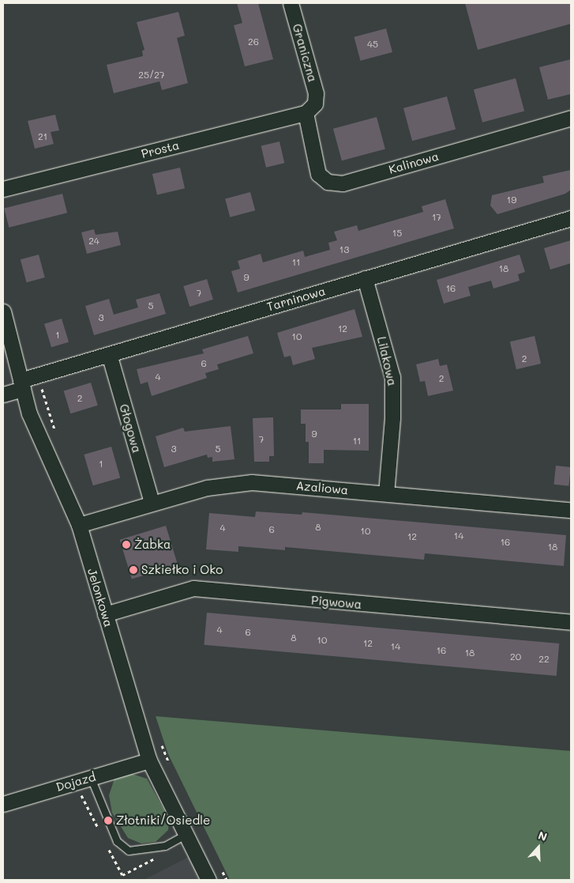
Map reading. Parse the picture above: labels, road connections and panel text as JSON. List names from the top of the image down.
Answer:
{
  "streets": {
    "street": [
      "Graniczna",
      "Prosta",
      "Kalinowa",
      "Tarninowa",
      "Lilakowa",
      "Głogowa",
      "Azaliowa",
      "Jelonkowa",
      "Pigwowa",
      "Dojazd"
    ]
  },
  "crossings": [
    ["Graniczna", "Prosta"],
    ["Graniczna", "Kalinowa"],
    ["Prosta", "Kalinowa"],
    ["Tarninowa", "Lilakowa"],
    ["Tarninowa", "Głogowa"],
    ["Tarninowa", "Jelonkowa"],
    ["Lilakowa", "Azaliowa"],
    ["Głogowa", "Azaliowa"],
    ["Azaliowa", "Jelonkowa"],
    ["Jelonkowa", "Pigwowa"],
    ["Jelonkowa", "Dojazd"]
  ],
  "places": ["Żabka", "Szkiełko i Oko", "Złotniki/Osiedle"],
  "house_numbers": [
    "26",
    "45",
    "25/27",
    "21",
    "19",
    "17",
    "15",
    "24",
    "13",
    "11",
    "18",
    "9",
    "16",
    "7",
    "5",
    "3",
    "12",
    "1",
    "10",
    "2",
    "6",
    "4",
    "2",
    "2",
    "9",
    "7",
    "11",
    "3",
    "5",
    "1",
    "8",
    "4",
    "6",
    "10",
    "14",
    "12",
    "16",
    "18",
    "4",
    "6",
    "8",
    "10",
    "12",
    "14",
    "16",
    "18",
    "20",
    "22"
  ],
  "north": "top"
}
